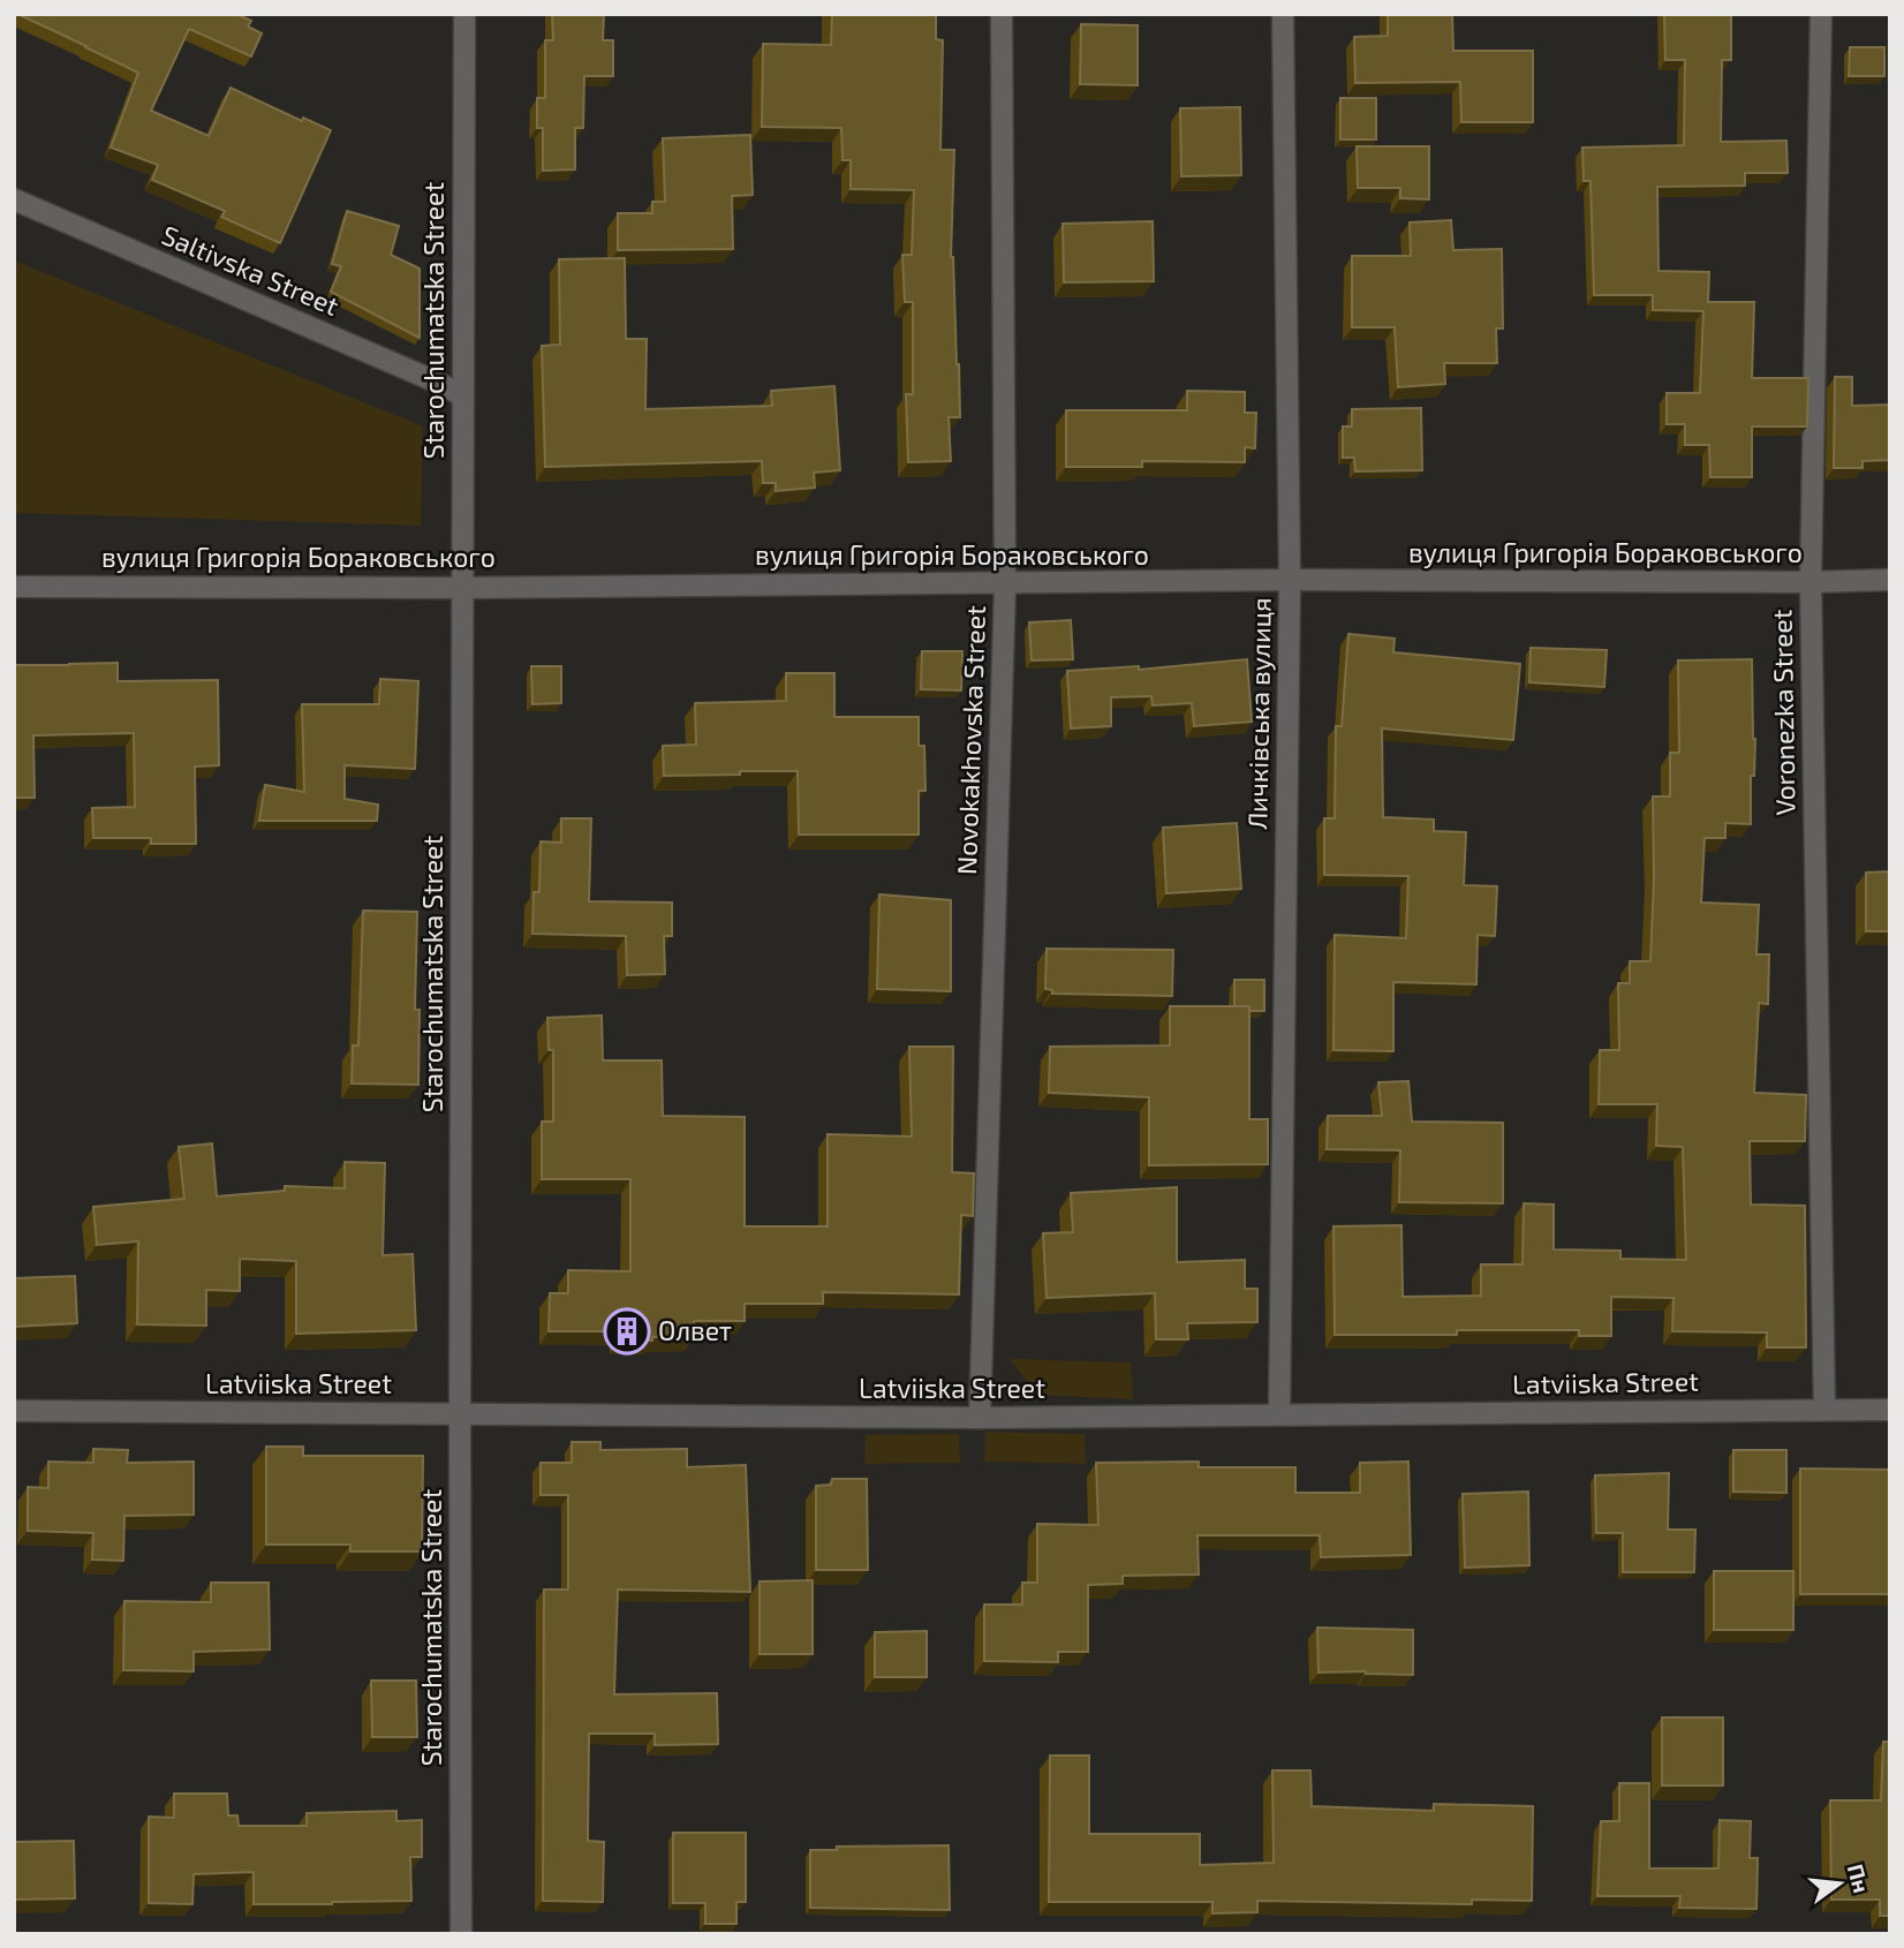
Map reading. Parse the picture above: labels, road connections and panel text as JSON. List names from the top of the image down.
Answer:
{
  "streets": {
    "street": [
      "Saltivska Street",
      "Starochumatska Street",
      "вулиця Григорія Бораковського",
      "Voronezka Street",
      "Личківська вулиця",
      "Novokakhovska Street",
      "Latviiska Street"
    ]
  },
  "crossings": [
    ["Saltivska Street", "Starochumatska Street"],
    ["Starochumatska Street", "вулиця Григорія Бораковського"],
    ["Starochumatska Street", "Latviiska Street"],
    ["вулиця Григорія Бораковського", "Voronezka Street"],
    ["вулиця Григорія Бораковського", "Личківська вулиця"],
    ["вулиця Григорія Бораковського", "Novokakhovska Street"],
    ["Voronezka Street", "Latviiska Street"],
    ["Личківська вулиця", "Latviiska Street"],
    ["Novokakhovska Street", "Latviiska Street"]
  ],
  "places": {
    "building": ["Олвет"]
  },
  "north": "right"
}
